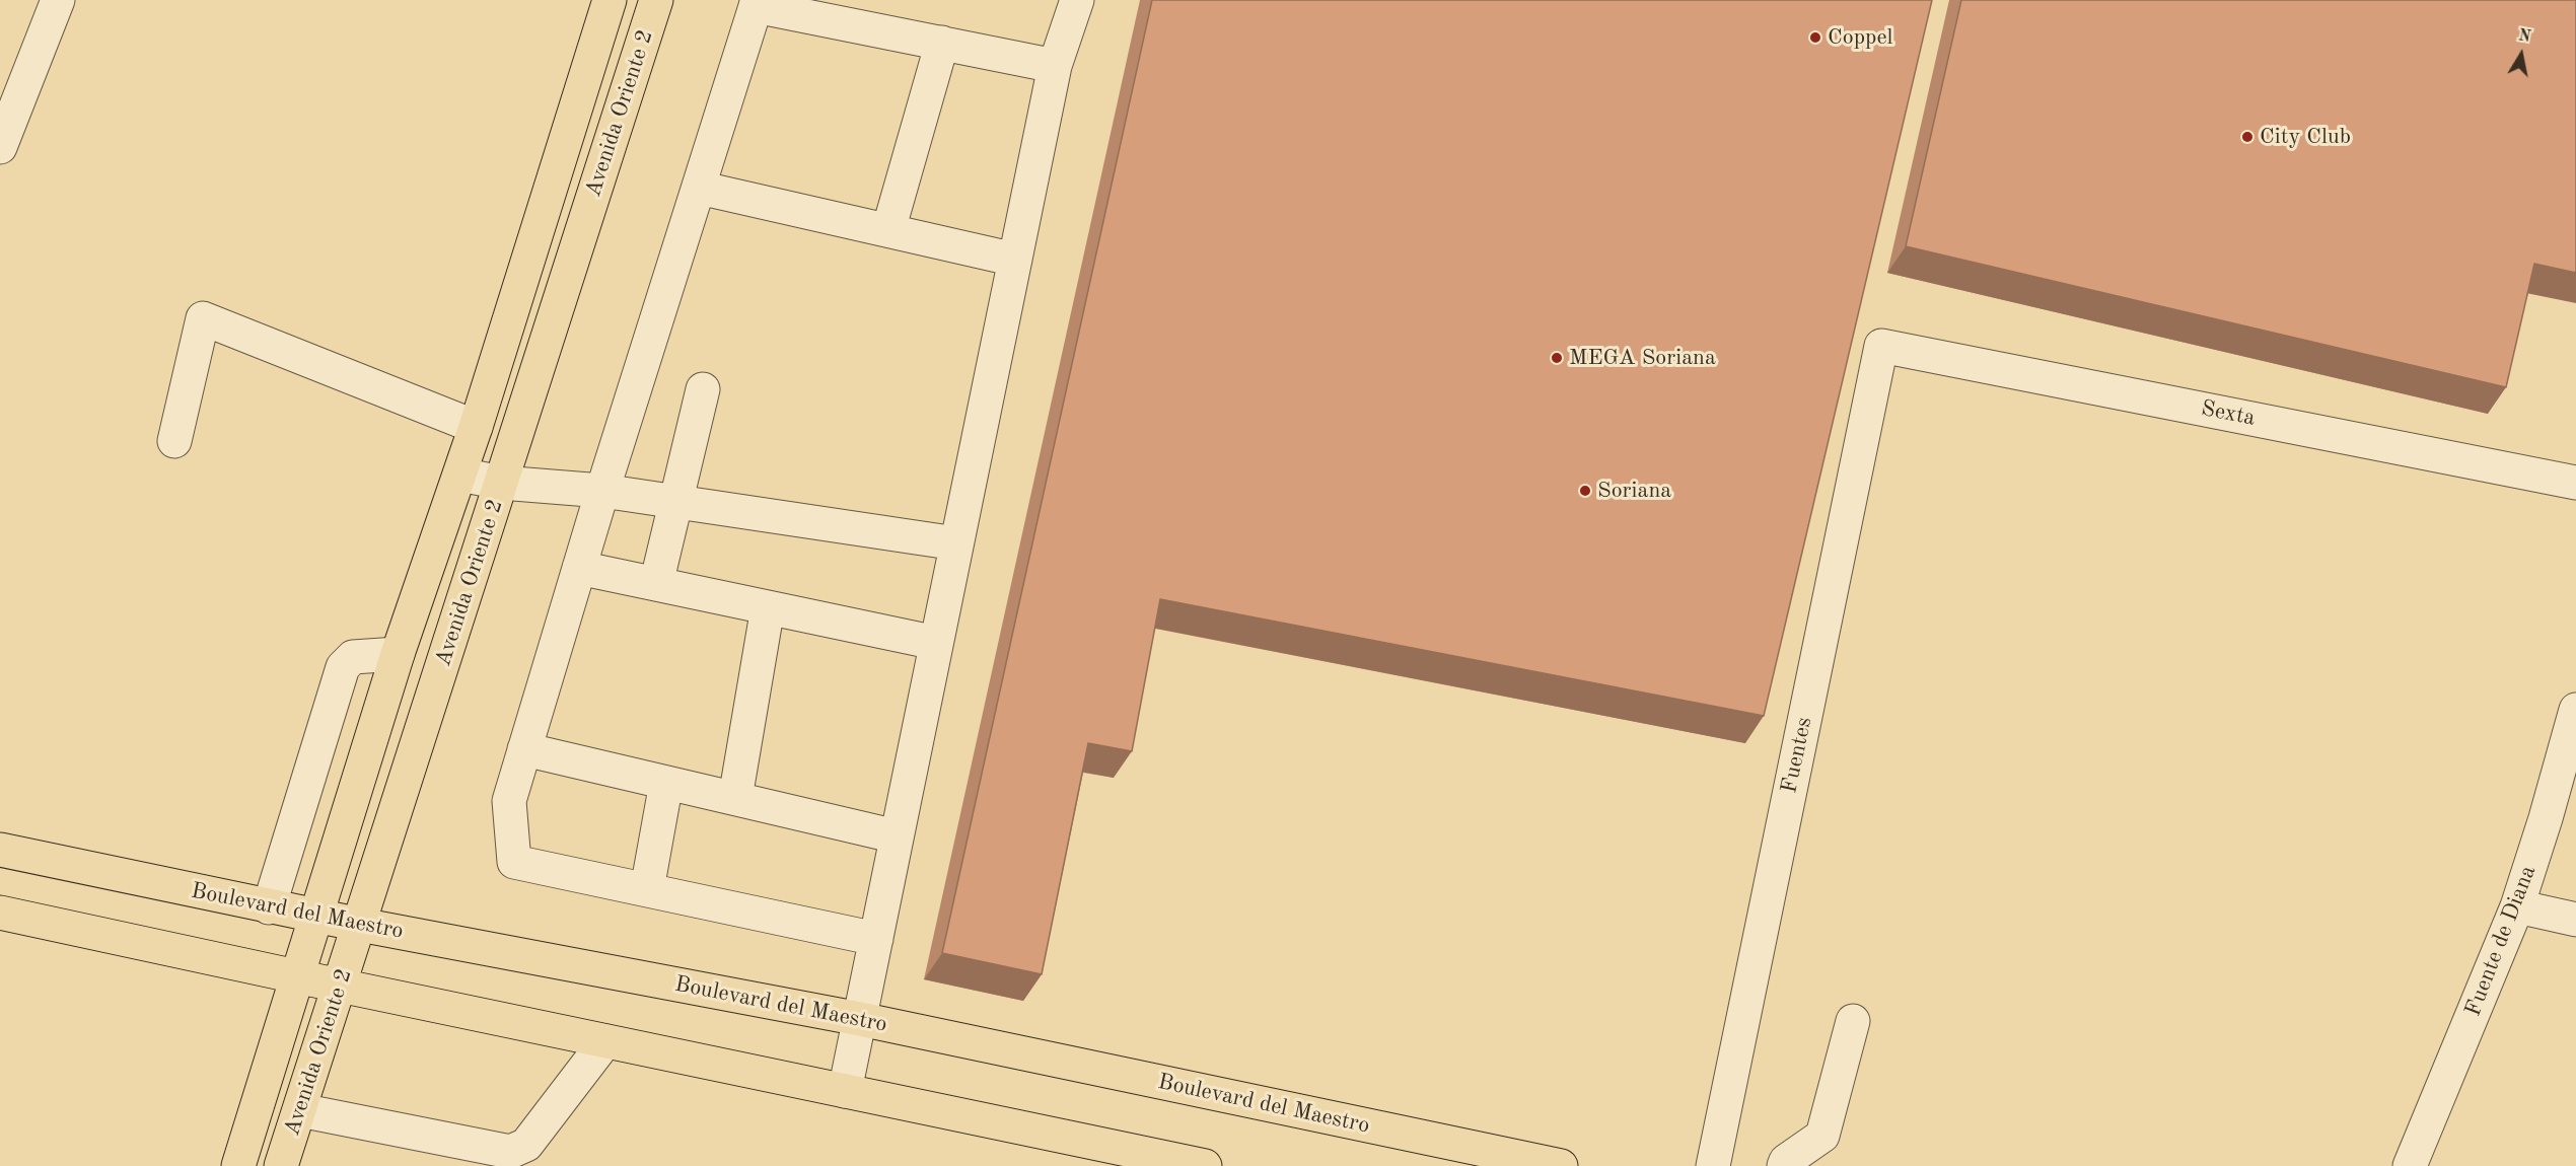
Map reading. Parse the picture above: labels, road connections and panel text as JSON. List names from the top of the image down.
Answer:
{
  "streets": {
    "main road": ["Avenida Oriente 2", "Boulevard del Maestro"],
    "street": ["Sexta", "Fuentes", "Fuente de Diana"]
  },
  "crossings": [
    ["Avenida Oriente 2", "Boulevard del Maestro"],
    ["Sexta", "Fuentes"]
  ],
  "places": [
    "Coppel",
    "City Club",
    "MEGA Soriana",
    "Soriana"
  ],
  "north": "top"
}
